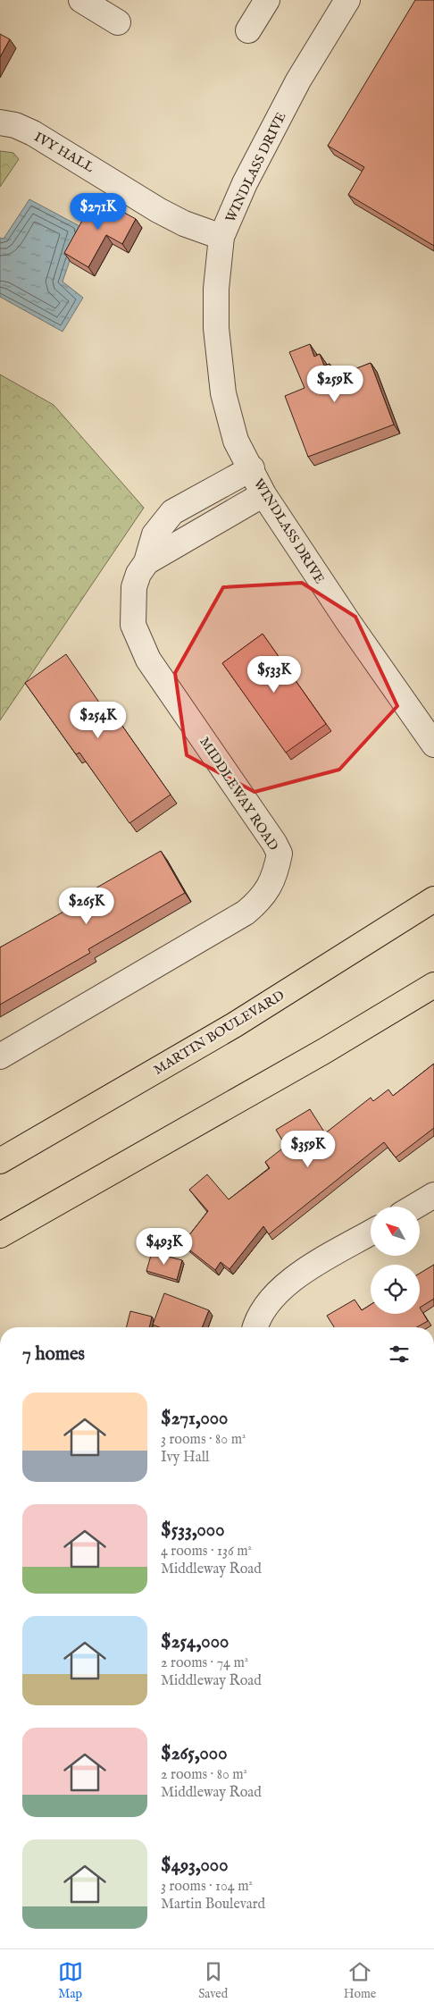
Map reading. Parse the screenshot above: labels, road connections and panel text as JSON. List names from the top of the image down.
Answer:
{
  "streets": {
    "main road": ["MARTIN BOULEVARD"],
    "street": ["IVY HALL", "WINDLASS DRIVE", "MIDDLEWAY ROAD"]
  },
  "crossings": [
    ["IVY HALL", "WINDLASS DRIVE"],
    ["WINDLASS DRIVE", "MIDDLEWAY ROAD"]
  ],
  "north": "top left",
  "page": {
    "price": [
      "$271K",
      "$259K",
      "$533K",
      "$254K",
      "$265K",
      "$359K",
      "$493K"
    ],
    "heading": "7 homes",
    "list": [
      {
        "name": "$271,000",
        "note": "3 rooms · 80 m² · Ivy Hall"
      },
      {
        "name": "$533,000",
        "note": "4 rooms · 136 m² · Middleway Road"
      },
      {
        "name": "$254,000",
        "note": "2 rooms · 74 m² · Middleway Road"
      },
      {
        "name": "$265,000",
        "note": "2 rooms · 80 m² · Middleway Road"
      },
      {
        "name": "$493,000",
        "note": "3 rooms · 104 m² · Martin Boulevard"
      }
    ],
    "tabs": ["Map", "Saved", "Home"]
  }
}
